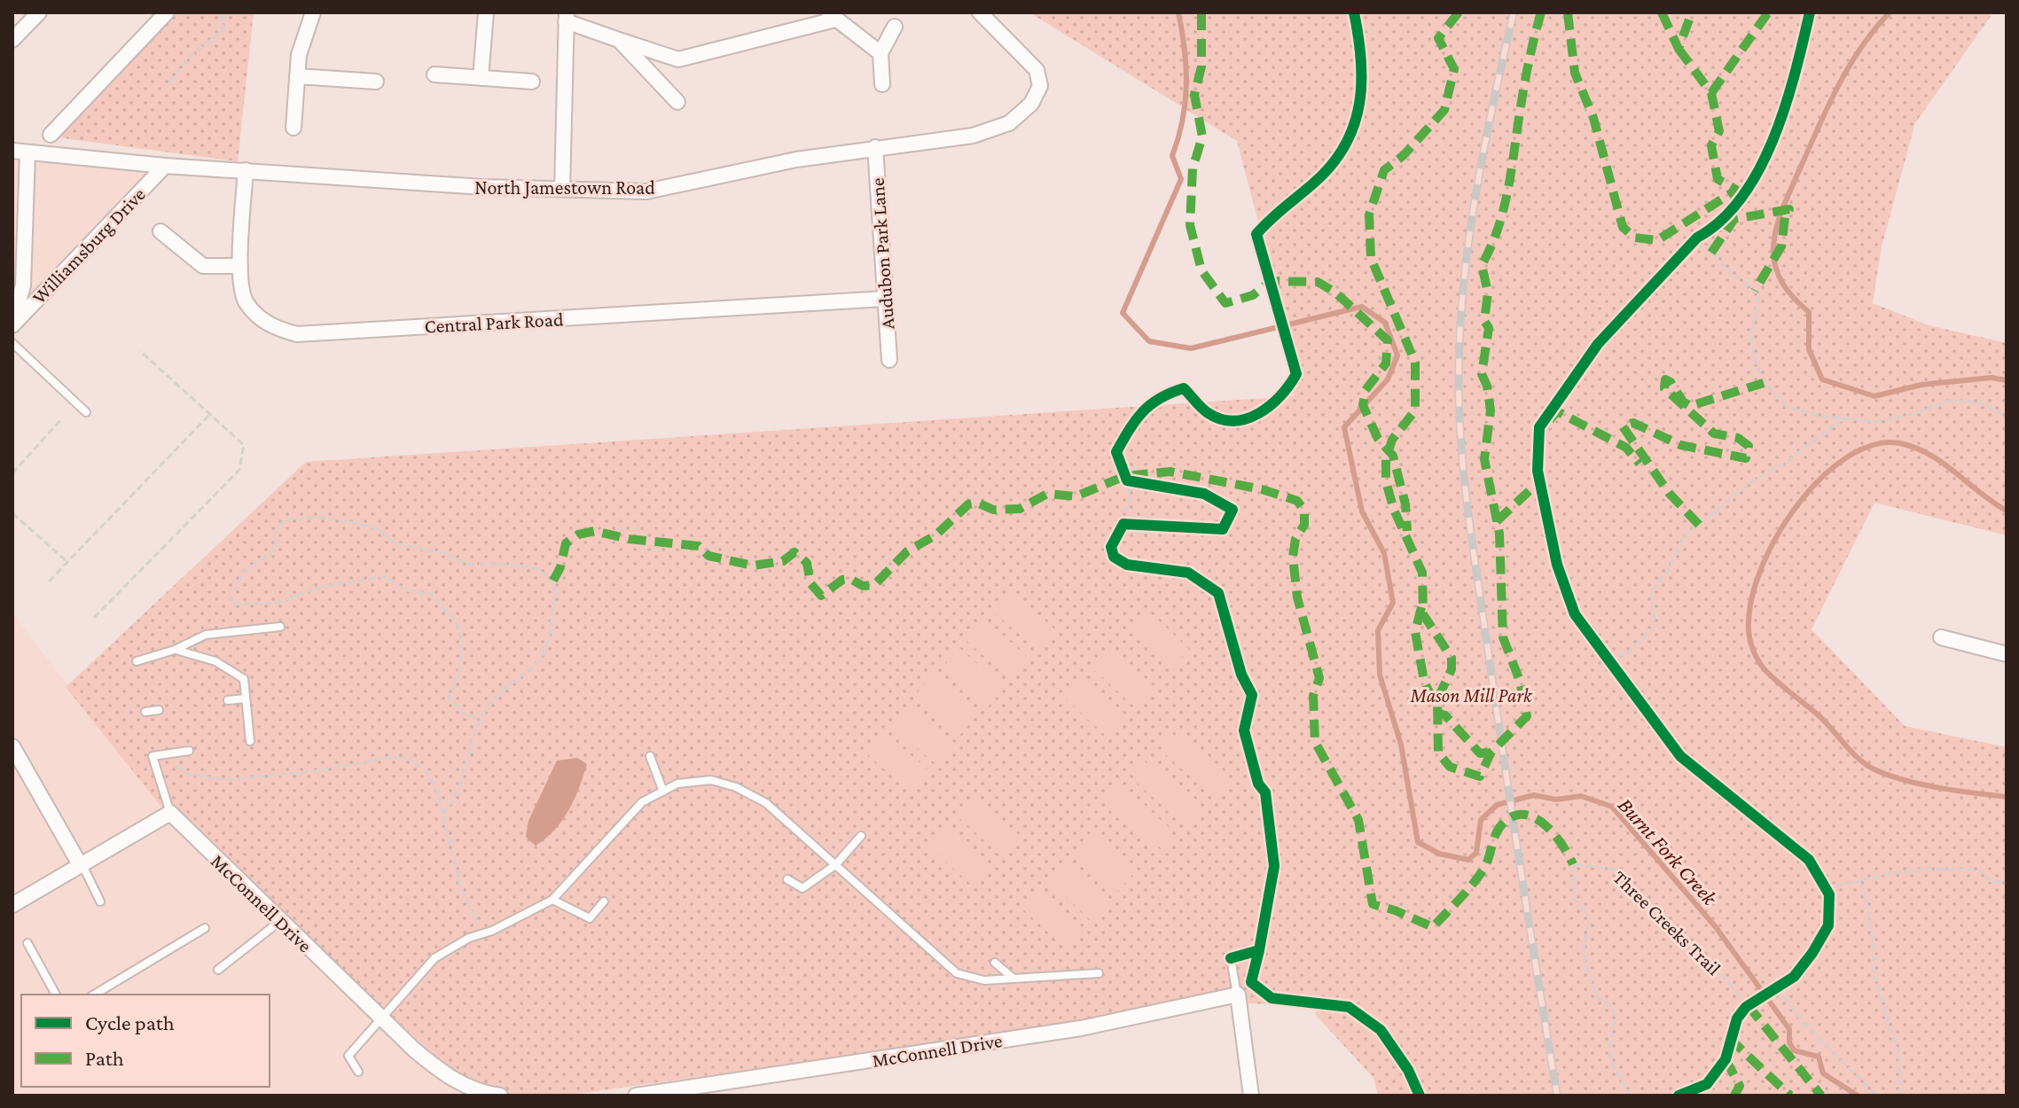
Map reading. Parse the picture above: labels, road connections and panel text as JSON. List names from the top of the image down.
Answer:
{
  "streets": {
    "street": [
      "North Jamestown Road",
      "Williamsburg Drive",
      "Audubon Park Lane",
      "Central Park Road",
      "McConnell Drive"
    ],
    "path": ["Three Creeks Trail"]
  },
  "crossings": [
    ["North Jamestown Road", "Williamsburg Drive"],
    ["North Jamestown Road", "Audubon Park Lane"],
    ["North Jamestown Road", "Central Park Road"],
    ["Audubon Park Lane", "Central Park Road"]
  ],
  "water": ["Burnt Fork Creek"],
  "parks": ["Mason Mill Park"],
  "legend": ["Cycle path", "Path"]
}
